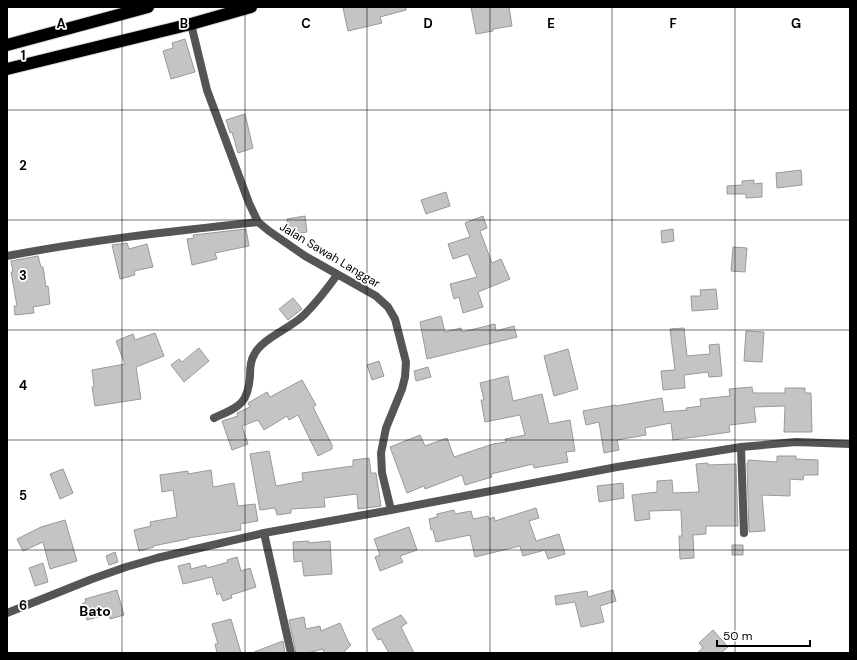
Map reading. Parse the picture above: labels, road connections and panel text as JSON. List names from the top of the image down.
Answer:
{
  "streets": {
    "street": ["Jalan Sawah Langgar"]
  },
  "districts": ["Bato"],
  "scale_bar": "50 m",
  "grid": {
    "columns": [
      "A",
      "B",
      "C",
      "D",
      "E",
      "F",
      "G"
    ],
    "rows": [
      "1",
      "2",
      "3",
      "4",
      "5",
      "6"
    ]
  }
}
